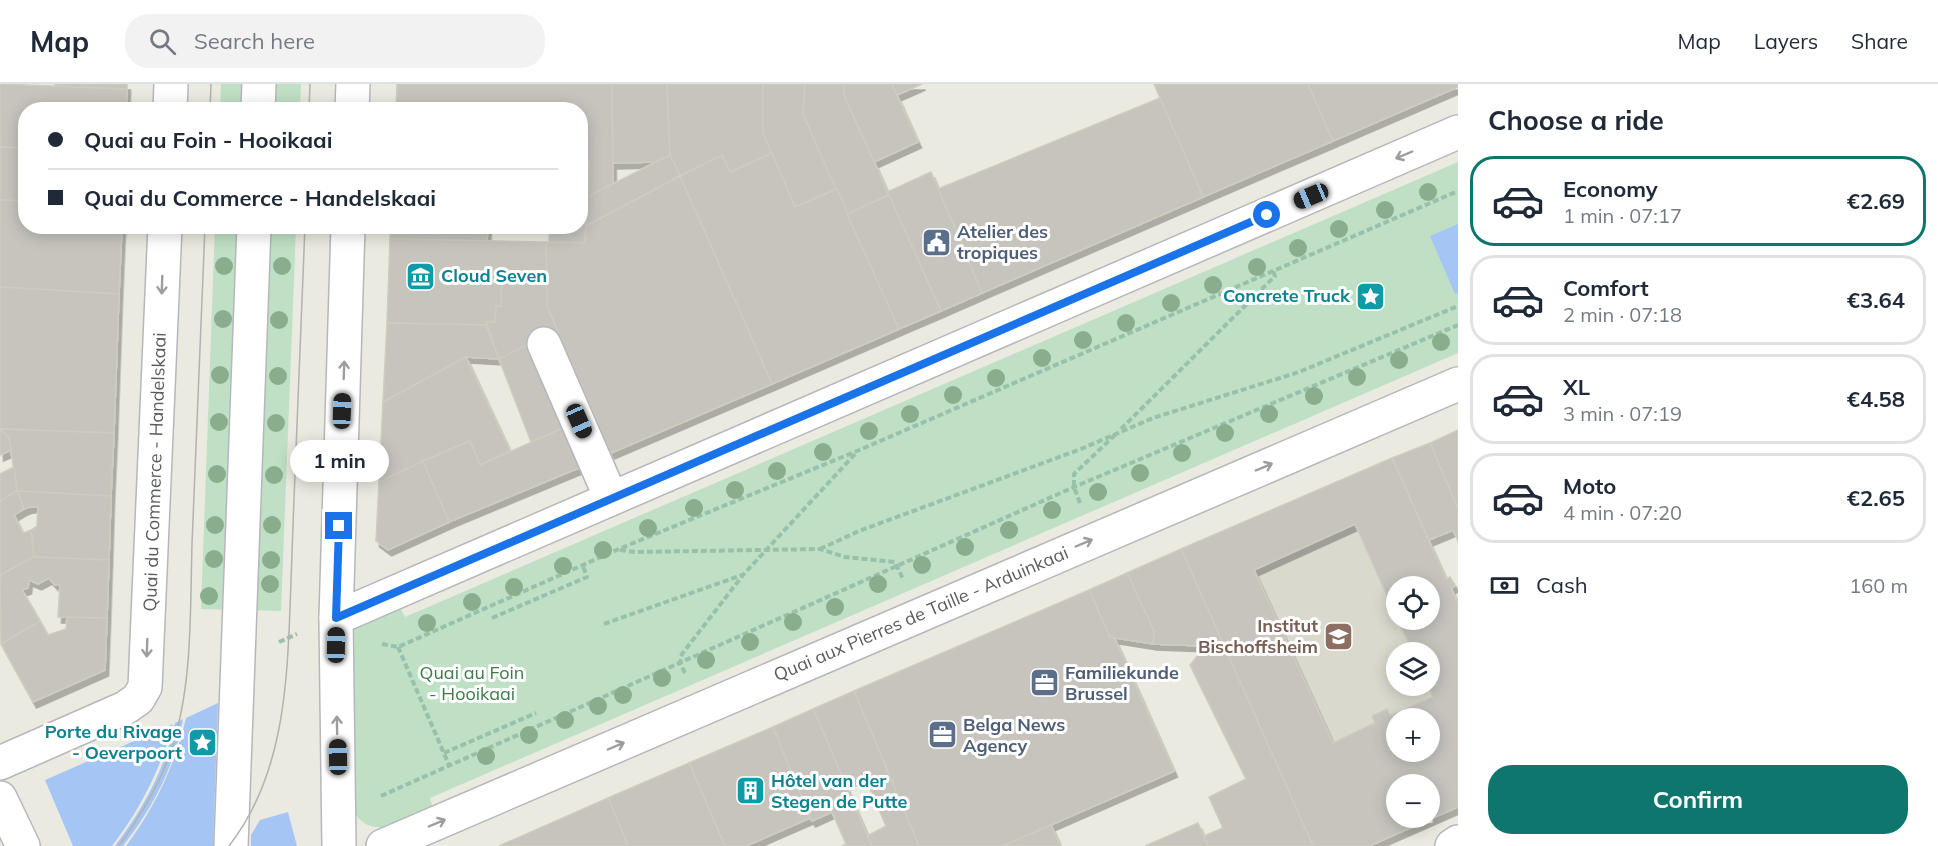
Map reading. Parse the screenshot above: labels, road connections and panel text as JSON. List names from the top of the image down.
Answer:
{
  "streets": {
    "street": ["Quai du Commerce - Handelskaai", "Quai aux Pierres de Taille - Arduinkaai"]
  },
  "parks": ["Quai au Foin - Hooikaai"],
  "places": {
    "public building": ["Atelier des tropiques"],
    "museum": ["Cloud Seven"],
    "place": ["Concrete Truck", "Porte du Rivage - Oeverpoort"],
    "school or university": ["Institut Bischoffsheim"],
    "office": ["Familiekunde Brussel", "Belga News Agency"],
    "building": ["Hôtel van der Stegen de Putte"]
  },
  "page": {
    "header": "Map",
    "search": "Search here",
    "nav": ["Map", "Layers", "Share"],
    "heading": "Choose a ride",
    "banner": ["Quai au Foin - Hooikaai", "Quai du Commerce - Handelskaai"],
    "list": [
      {
        "name": "Economy",
        "note": "1 min · 07:17",
        "value": "€2.69"
      },
      {
        "name": "Comfort",
        "note": "2 min · 07:18",
        "value": "€3.64"
      },
      {
        "name": "XL",
        "note": "3 min · 07:19",
        "value": "€4.58"
      },
      {
        "name": "Moto",
        "note": "4 min · 07:20",
        "value": "€2.65"
      }
    ],
    "bubble": "1 min",
    "pay": ["Cash", "160 m"],
    "map_buttons": ["+", "−"],
    "buttons": "Confirm"
  }
}
